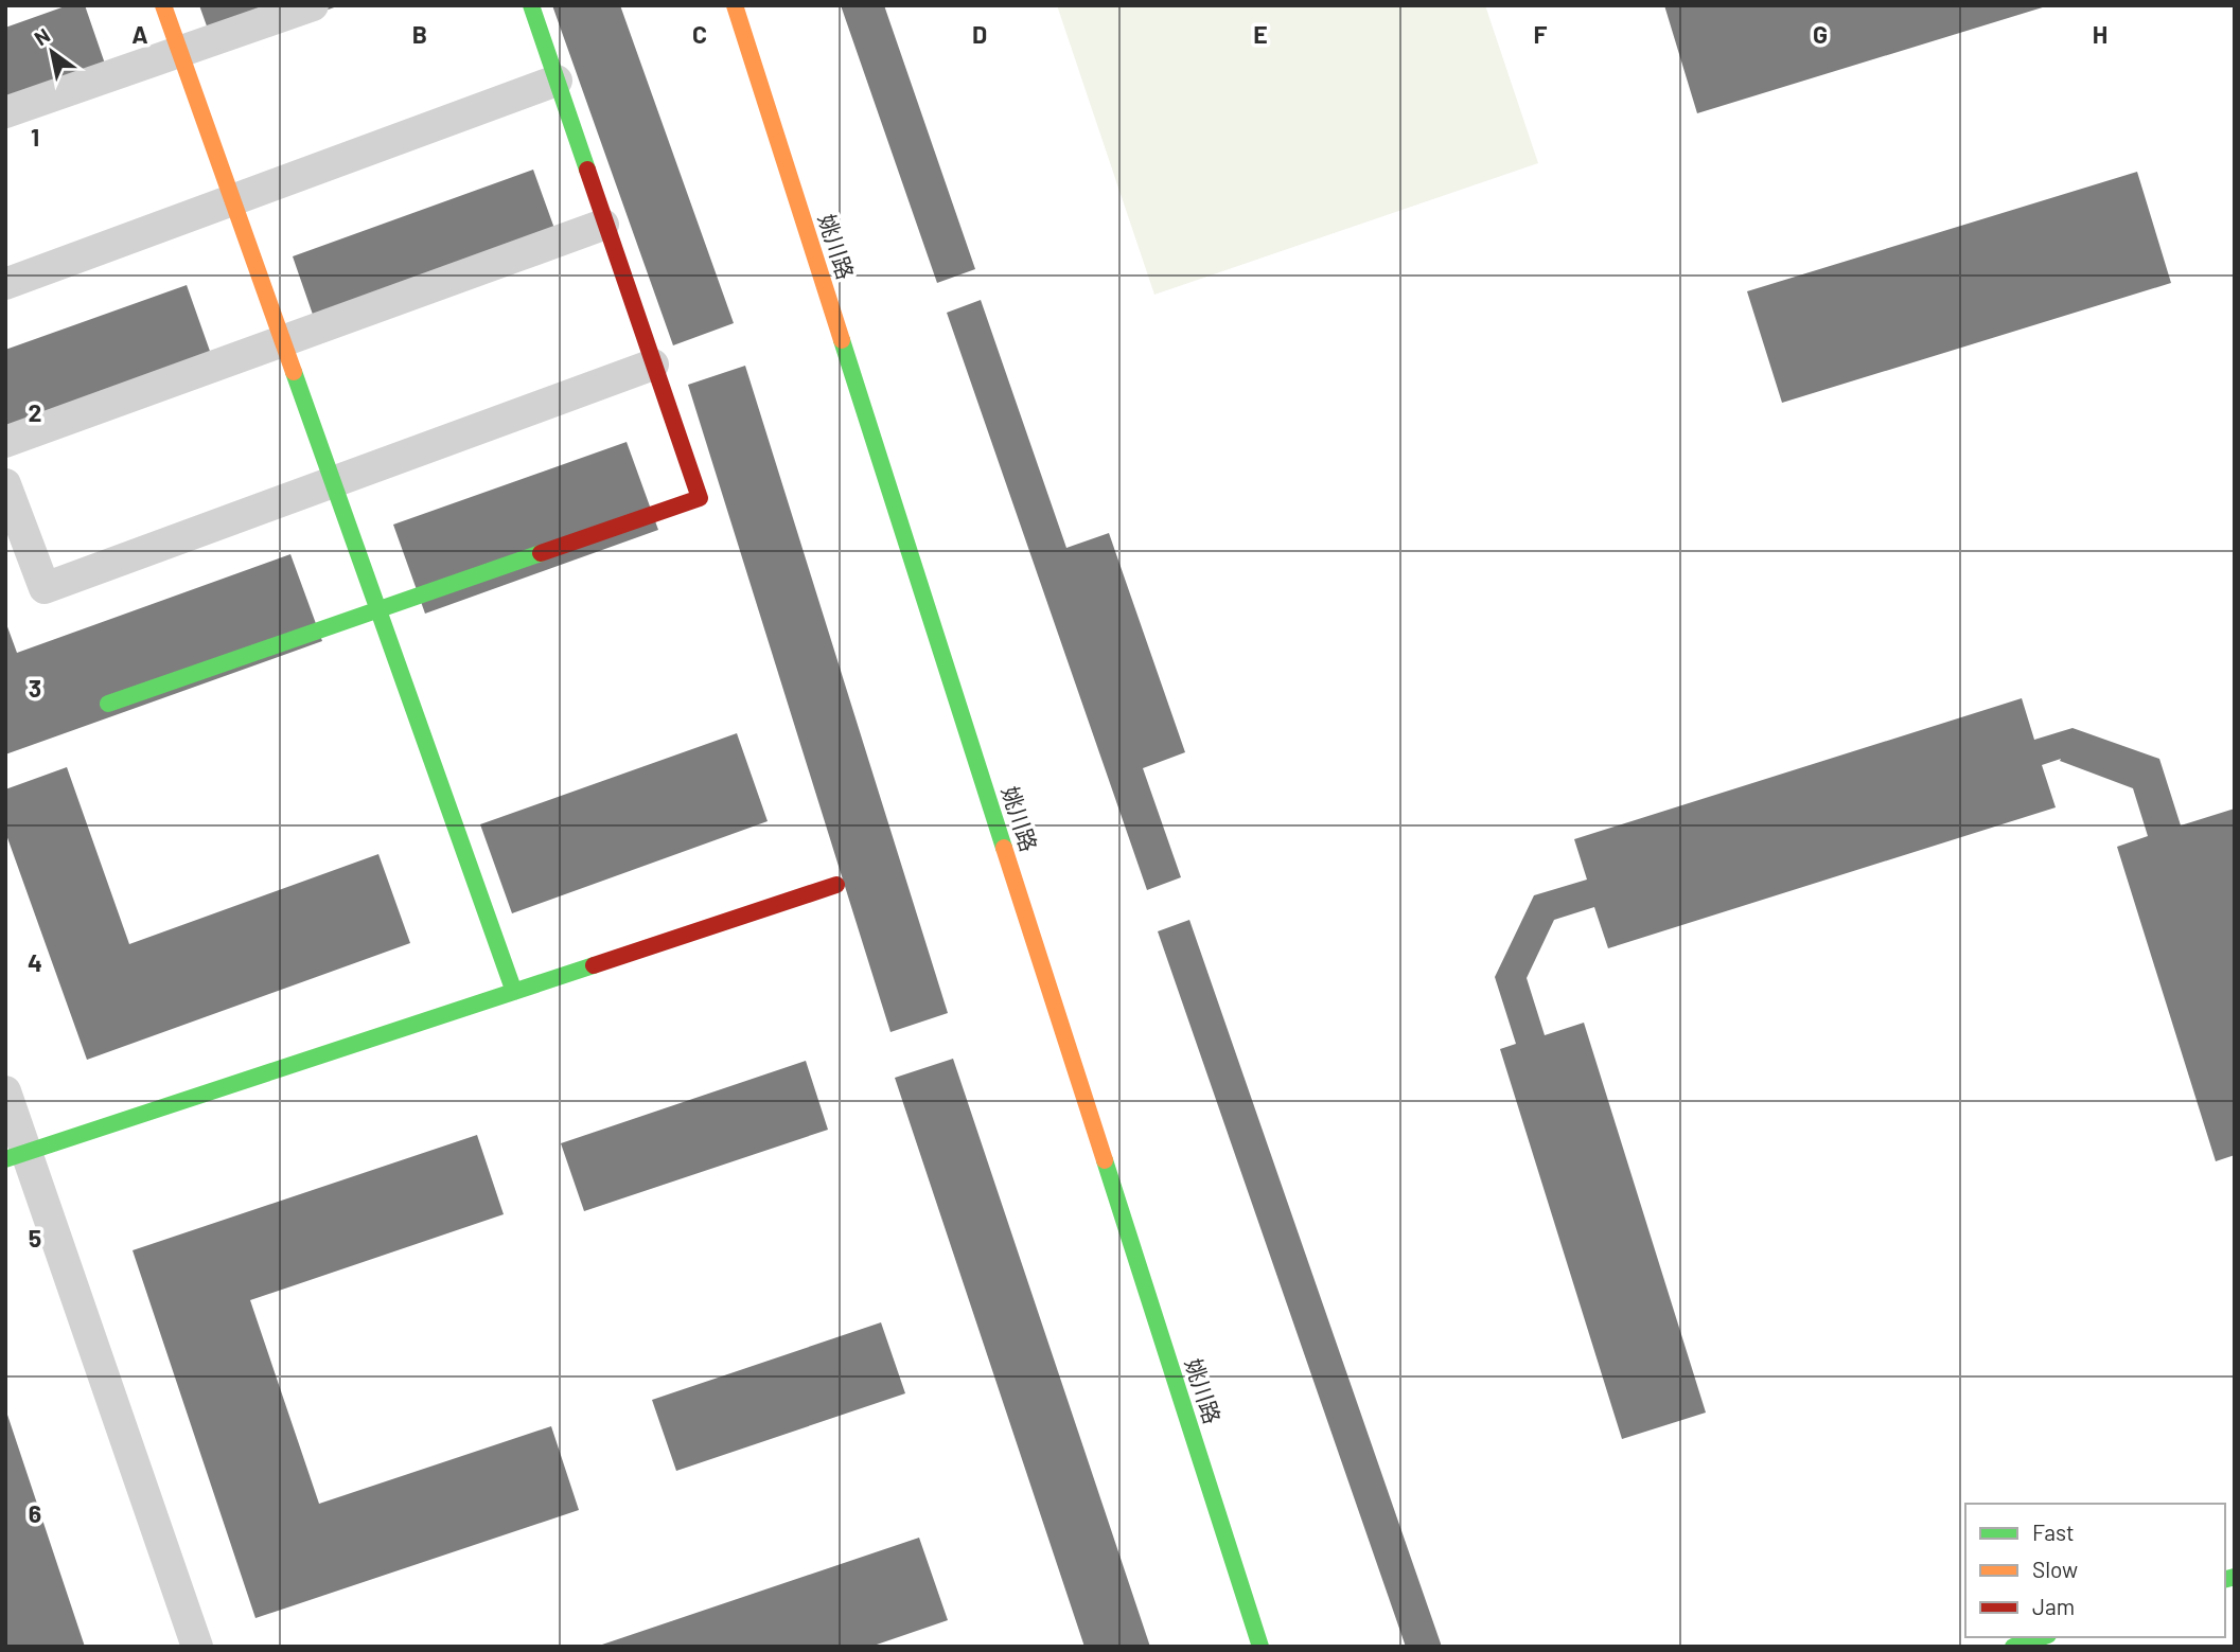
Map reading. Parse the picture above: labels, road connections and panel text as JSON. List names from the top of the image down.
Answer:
{
  "streets": {
    "street": ["姚川路"]
  },
  "legend": ["Fast", "Slow", "Jam"],
  "north": "top left",
  "grid": {
    "columns": [
      "A",
      "B",
      "C",
      "D",
      "E",
      "F",
      "G",
      "H"
    ],
    "rows": [
      "1",
      "2",
      "3",
      "4",
      "5",
      "6"
    ]
  }
}
